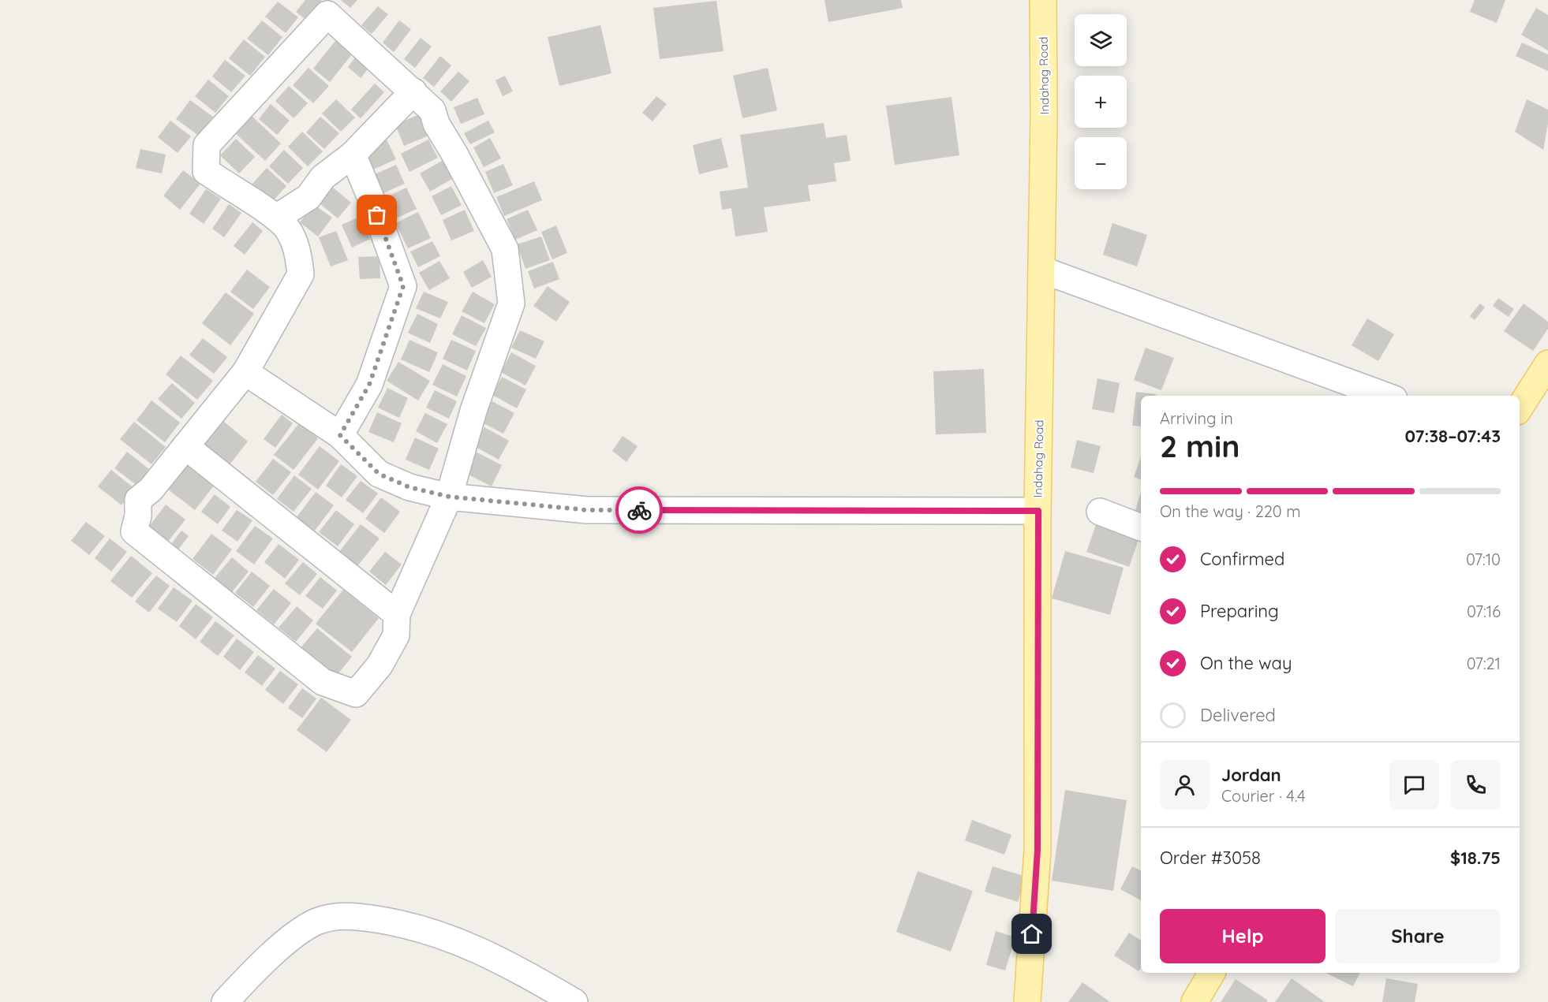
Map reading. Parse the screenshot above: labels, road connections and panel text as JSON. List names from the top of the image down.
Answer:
{
  "streets": {
    "main road": ["Indahag Road"]
  },
  "page": {
    "map_buttons": ["+", "−"],
    "heading": ["2 min", "Arriving in", "07:38–07:43"],
    "panel": [
      "Jordan",
      "Courier · 4.4",
      "Order #3058",
      "$18.75"
    ],
    "bar": "On the way · 220 m",
    "list": [
      ["Confirmed", "07:10"],
      ["Preparing", "07:16"],
      ["On the way", "07:21"],
      "Delivered"
    ],
    "buttons": ["Help", "Share"]
  }
}
